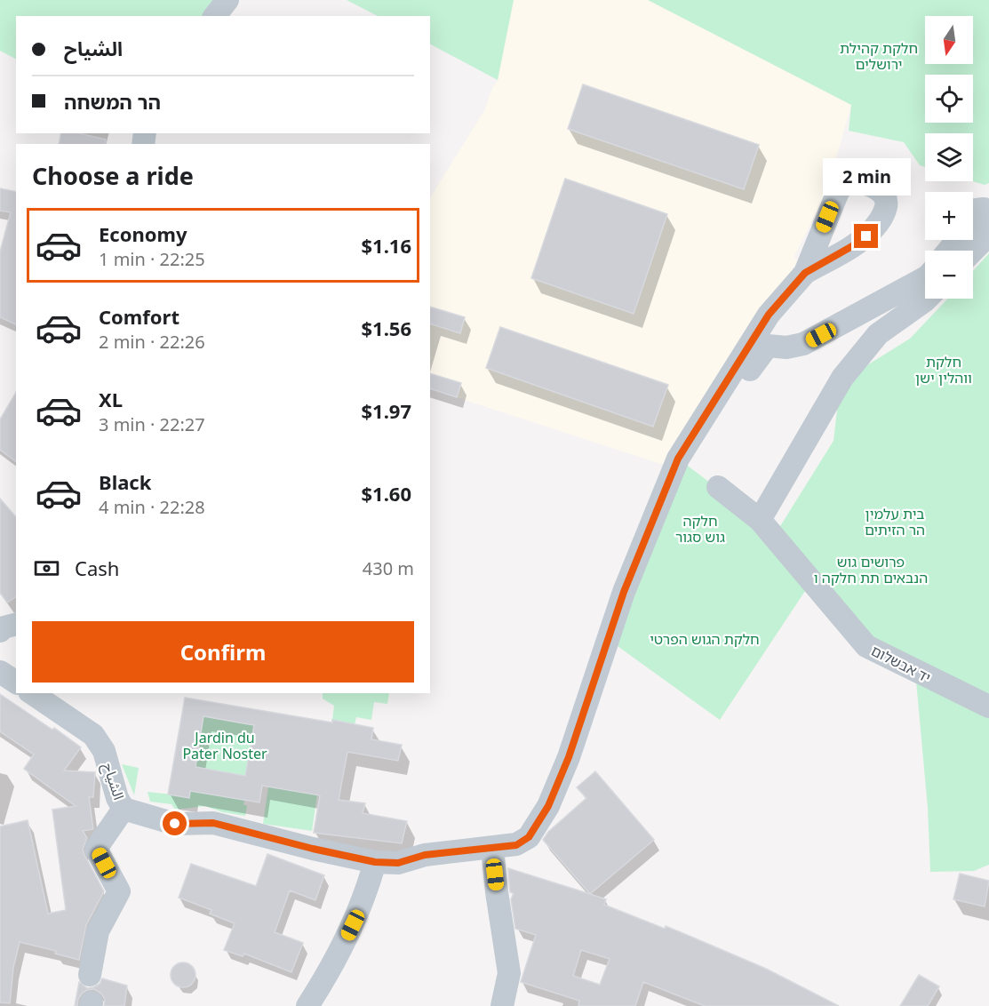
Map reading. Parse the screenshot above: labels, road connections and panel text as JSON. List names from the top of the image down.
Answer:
{
  "streets": {
    "street": ["יד אבשלום", "الشياح"]
  },
  "parks": [
    "חלקת קהילת ירושלים",
    "חלקת ווהלין ישן",
    "בית עלמין הר הזיתים",
    "חלקה גוש סגור",
    "פרושים גוש הנבאים תת חלקה ו",
    "חלקת הגוש הפרטי",
    "Jardin du Pater Noster"
  ],
  "north": "bottom",
  "page": {
    "map_buttons": ["+", "−"],
    "banner": ["الشياح", "הר המשחה"],
    "heading": "Choose a ride",
    "bubble": "2 min",
    "list": [
      {
        "name": "Economy",
        "note": "1 min · 22:25",
        "value": "$1.16"
      },
      {
        "name": "Comfort",
        "note": "2 min · 22:26",
        "value": "$1.56"
      },
      {
        "name": "XL",
        "note": "3 min · 22:27",
        "value": "$1.97"
      },
      {
        "name": "Black",
        "note": "4 min · 22:28",
        "value": "$1.60"
      }
    ],
    "pay": ["Cash", "430 m"],
    "buttons": "Confirm"
  }
}
